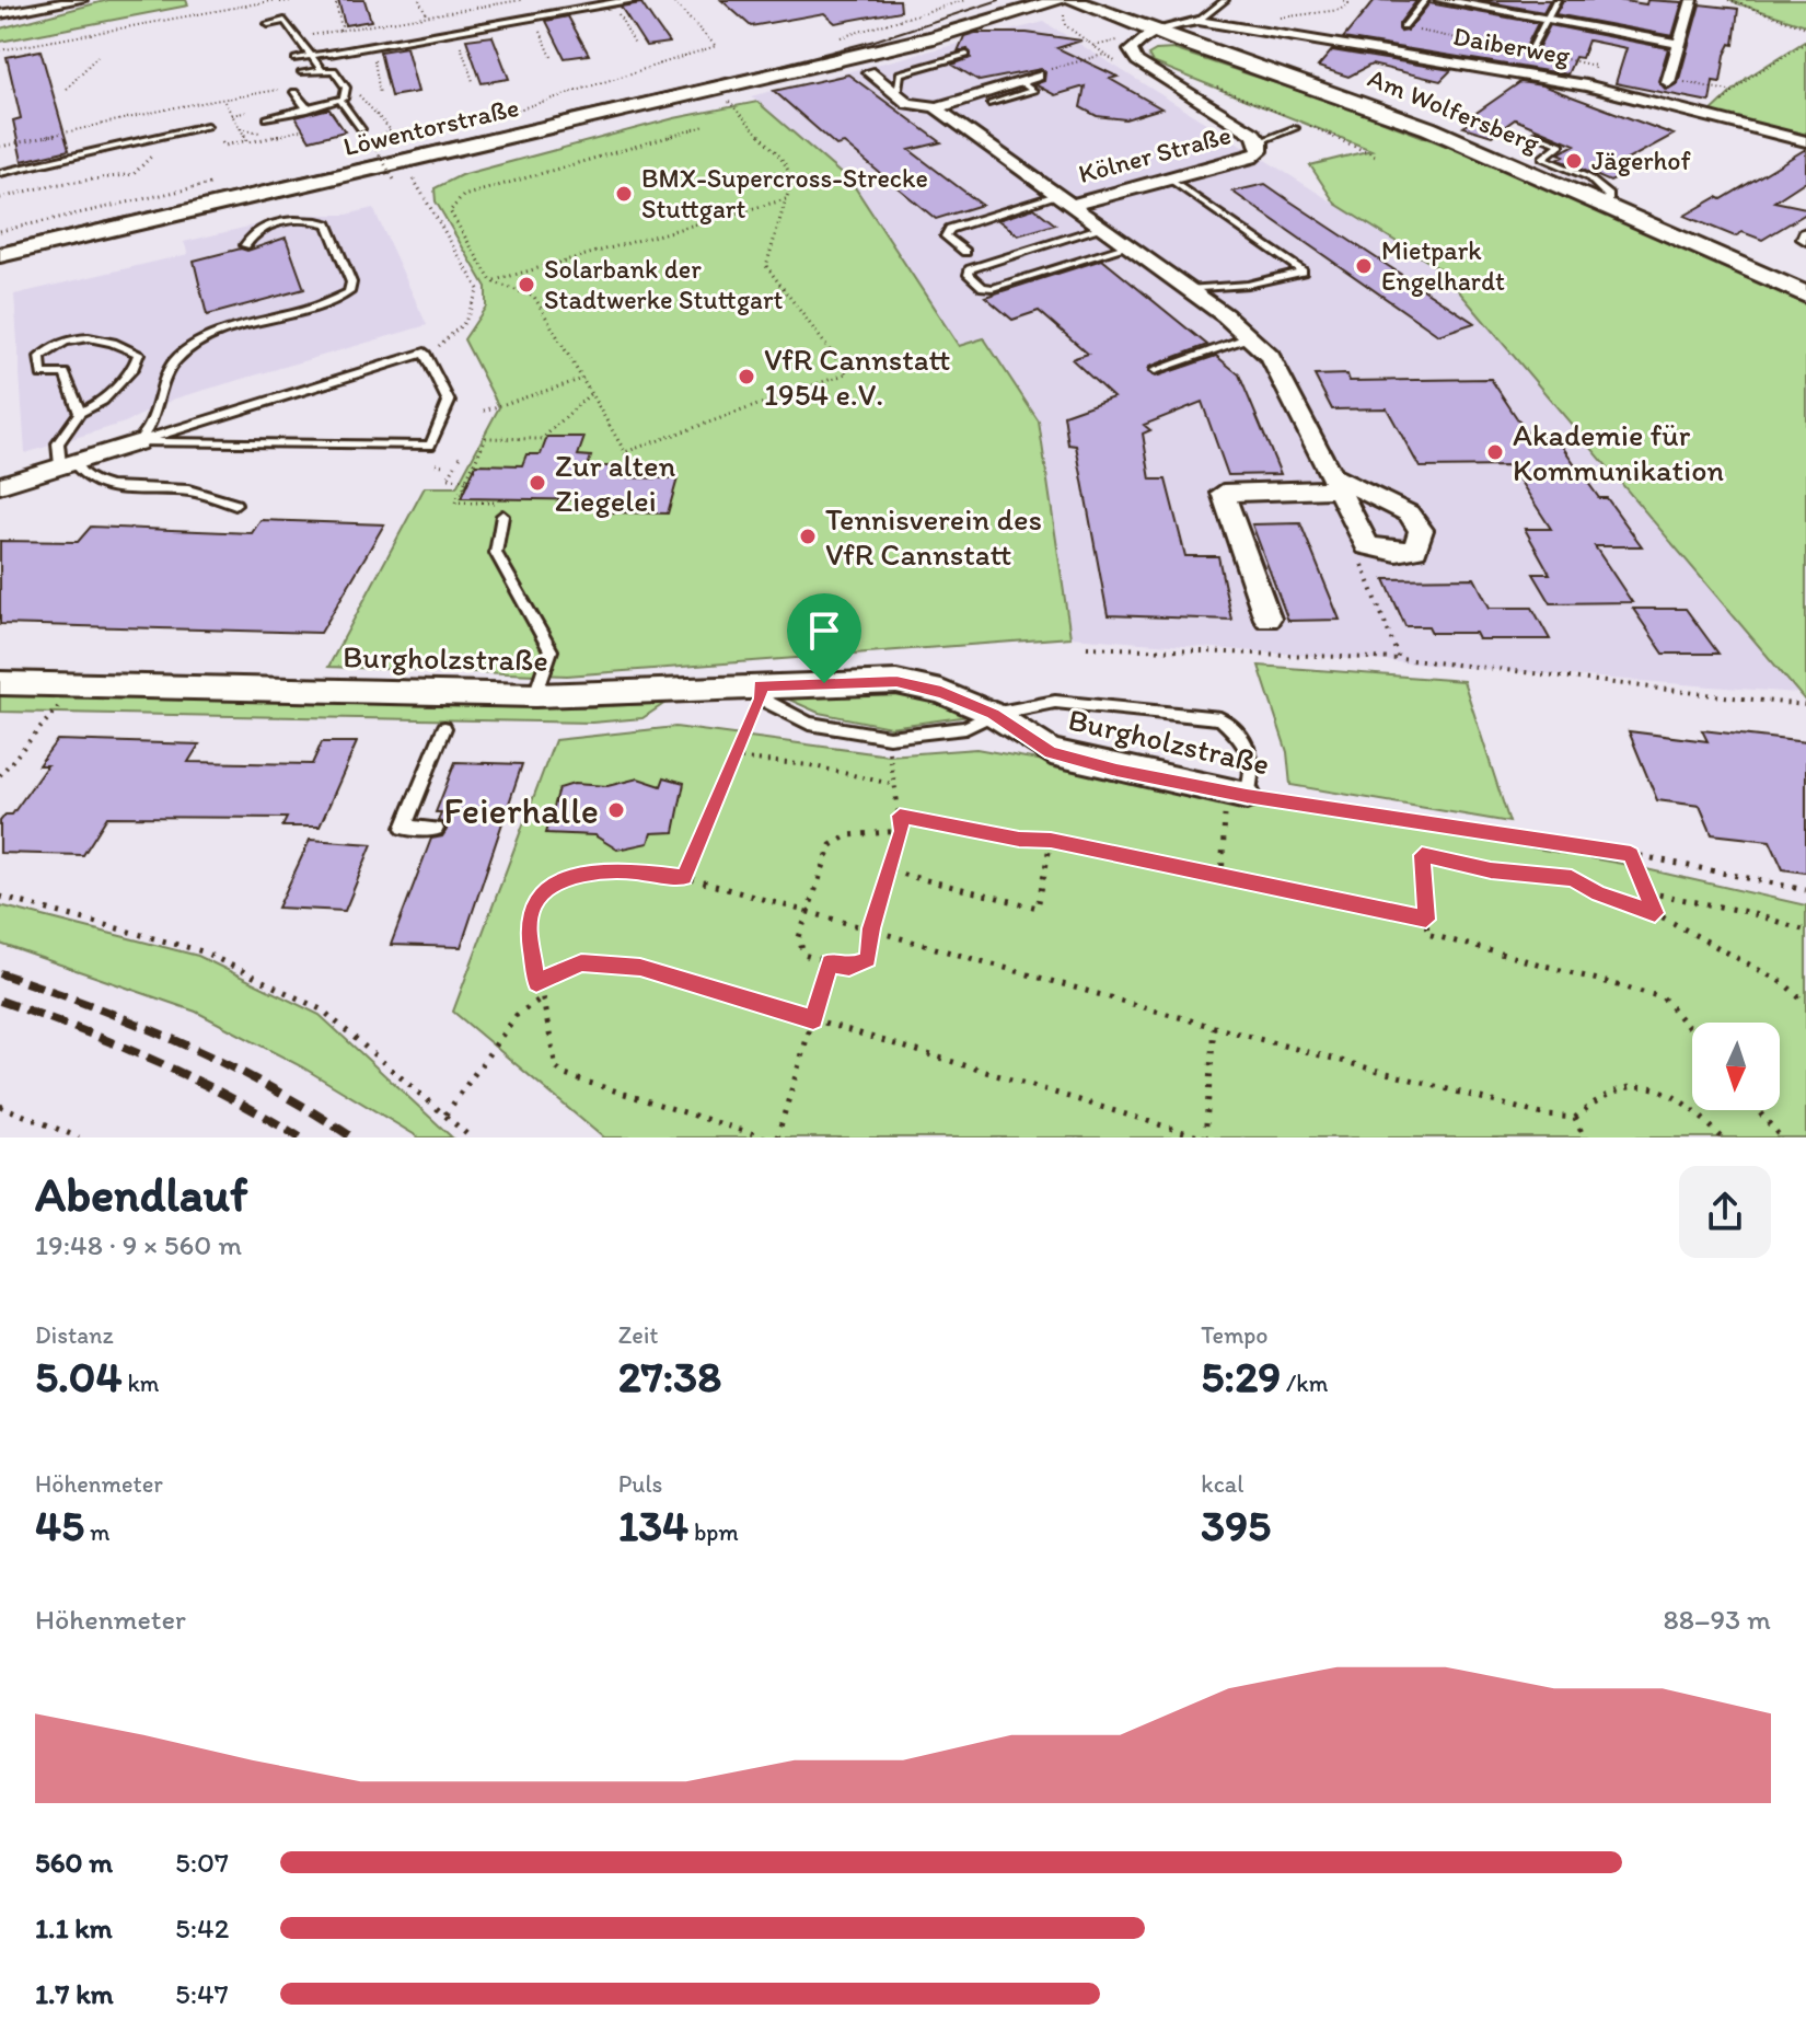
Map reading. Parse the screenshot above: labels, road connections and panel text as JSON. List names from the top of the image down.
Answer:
{
  "streets": {
    "main road": ["Am Wolfersberg", "Löwentorstraße"],
    "street": ["Daiberweg", "Kölner Straße", "Burgholzstraße"]
  },
  "crossings": [
    ["Daiberweg", "Am Wolfersberg"],
    ["Daiberweg", "Kölner Straße"],
    ["Am Wolfersberg", "Kölner Straße"]
  ],
  "places": [
    "Jägerhof",
    "BMX-Supercross-Strecke Stuttgart",
    "Mietpark Engelhardt",
    "Solarbank der Stadtwerke Stuttgart",
    "VfR Cannstatt 1954 e.V.",
    "Akademie für Kommunikation",
    "Zur alten Ziegelei",
    "Tennisverein des VfR Cannstatt",
    "Feierhalle"
  ],
  "north": "bottom",
  "page": {
    "heading": ["Abendlauf", "19:48 · 9 × 560 m"],
    "stats": [
      ["Distanz", "5.04 km"],
      ["Zeit", "27:38"],
      ["Tempo", "5:29 /km"],
      ["Höhenmeter", "45 m"],
      ["Puls", "134 bpm"],
      ["kcal", "395"]
    ],
    "chart": ["Höhenmeter", "88–93 m"],
    "list": [
      {
        "name": "560 m",
        "note": "5:07"
      },
      {
        "name": "1.1 km",
        "note": "5:42"
      },
      {
        "name": "1.7 km",
        "note": "5:47"
      }
    ]
  }
}
